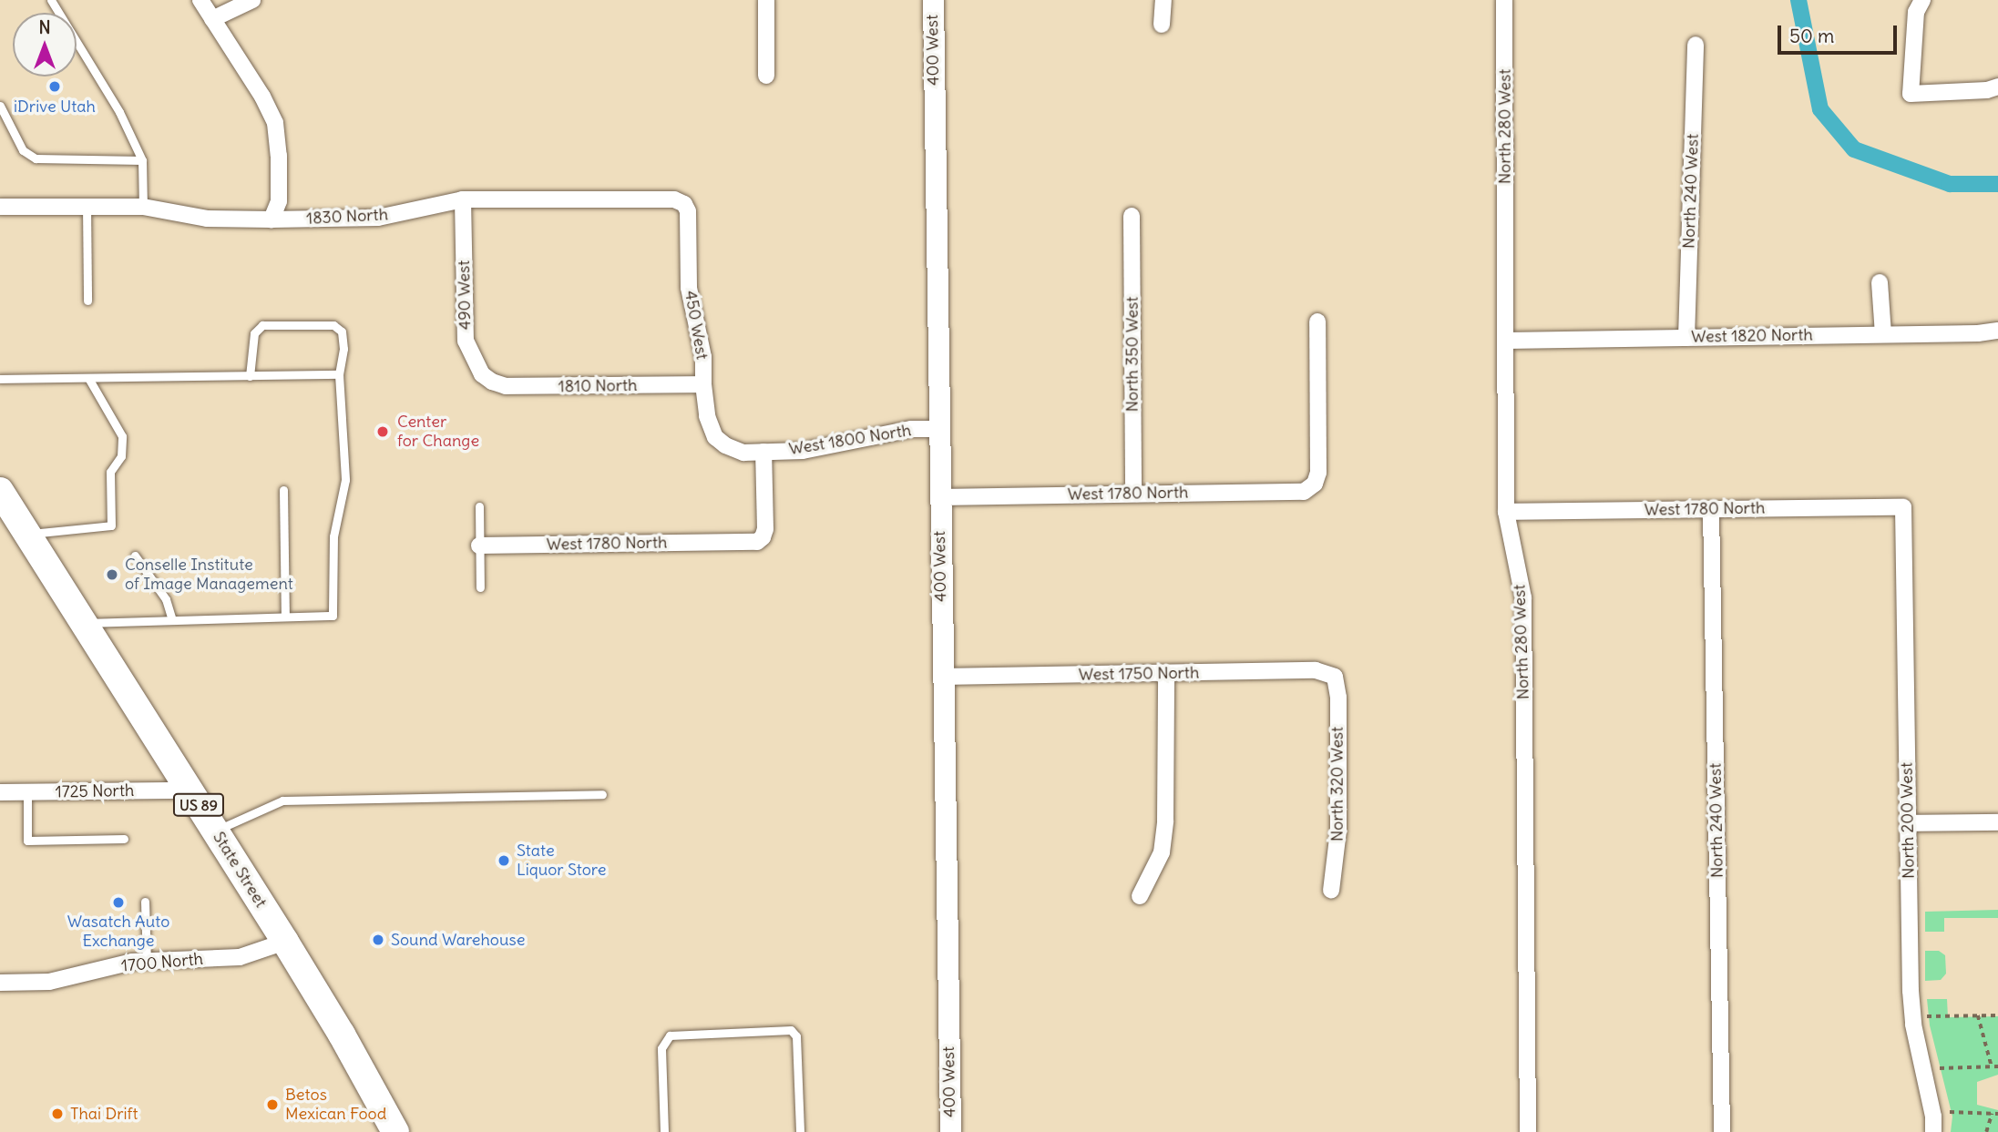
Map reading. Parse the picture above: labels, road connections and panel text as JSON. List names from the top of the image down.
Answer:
{
  "streets": {
    "main road": ["US 89", "State Street"],
    "street": [
      "400 West",
      "North 280 West",
      "North 240 West",
      "1830 North",
      "490 West",
      "450 West",
      "West 1820 North",
      "North 350 West",
      "1810 North",
      "West 1800 North",
      "West 1780 North",
      "West 1750 North",
      "North 320 West",
      "1725 North",
      "North 200 West",
      "1700 North"
    ]
  },
  "crossings": [
    ["400 West", "West 1800 North"],
    ["400 West", "West 1780 North"],
    ["400 West", "West 1750 North"],
    ["North 280 West", "West 1820 North"],
    ["North 280 West", "West 1780 North"],
    ["North 240 West", "West 1820 North"],
    ["North 240 West", "West 1780 North"],
    ["1830 North", "490 West"],
    ["1830 North", "450 West"],
    ["490 West", "1810 North"],
    ["450 West", "1810 North"],
    ["450 West", "West 1800 North"],
    ["North 350 West", "West 1780 North"],
    ["West 1800 North", "West 1780 North"],
    ["West 1780 North", "North 200 West"],
    ["West 1750 North", "North 320 West"],
    ["1725 North", "State Street"],
    ["State Street", "1700 North"]
  ],
  "places": [
    "iDrive Utah",
    "Center for Change",
    "Conselle Institute of Image Management",
    "State Liquor Store",
    "Wasatch Auto Exchange",
    "Sound Warehouse",
    "Betos Mexican Food",
    "Thai Drift"
  ],
  "scale_bar": "50 m",
  "north": "top"
}
